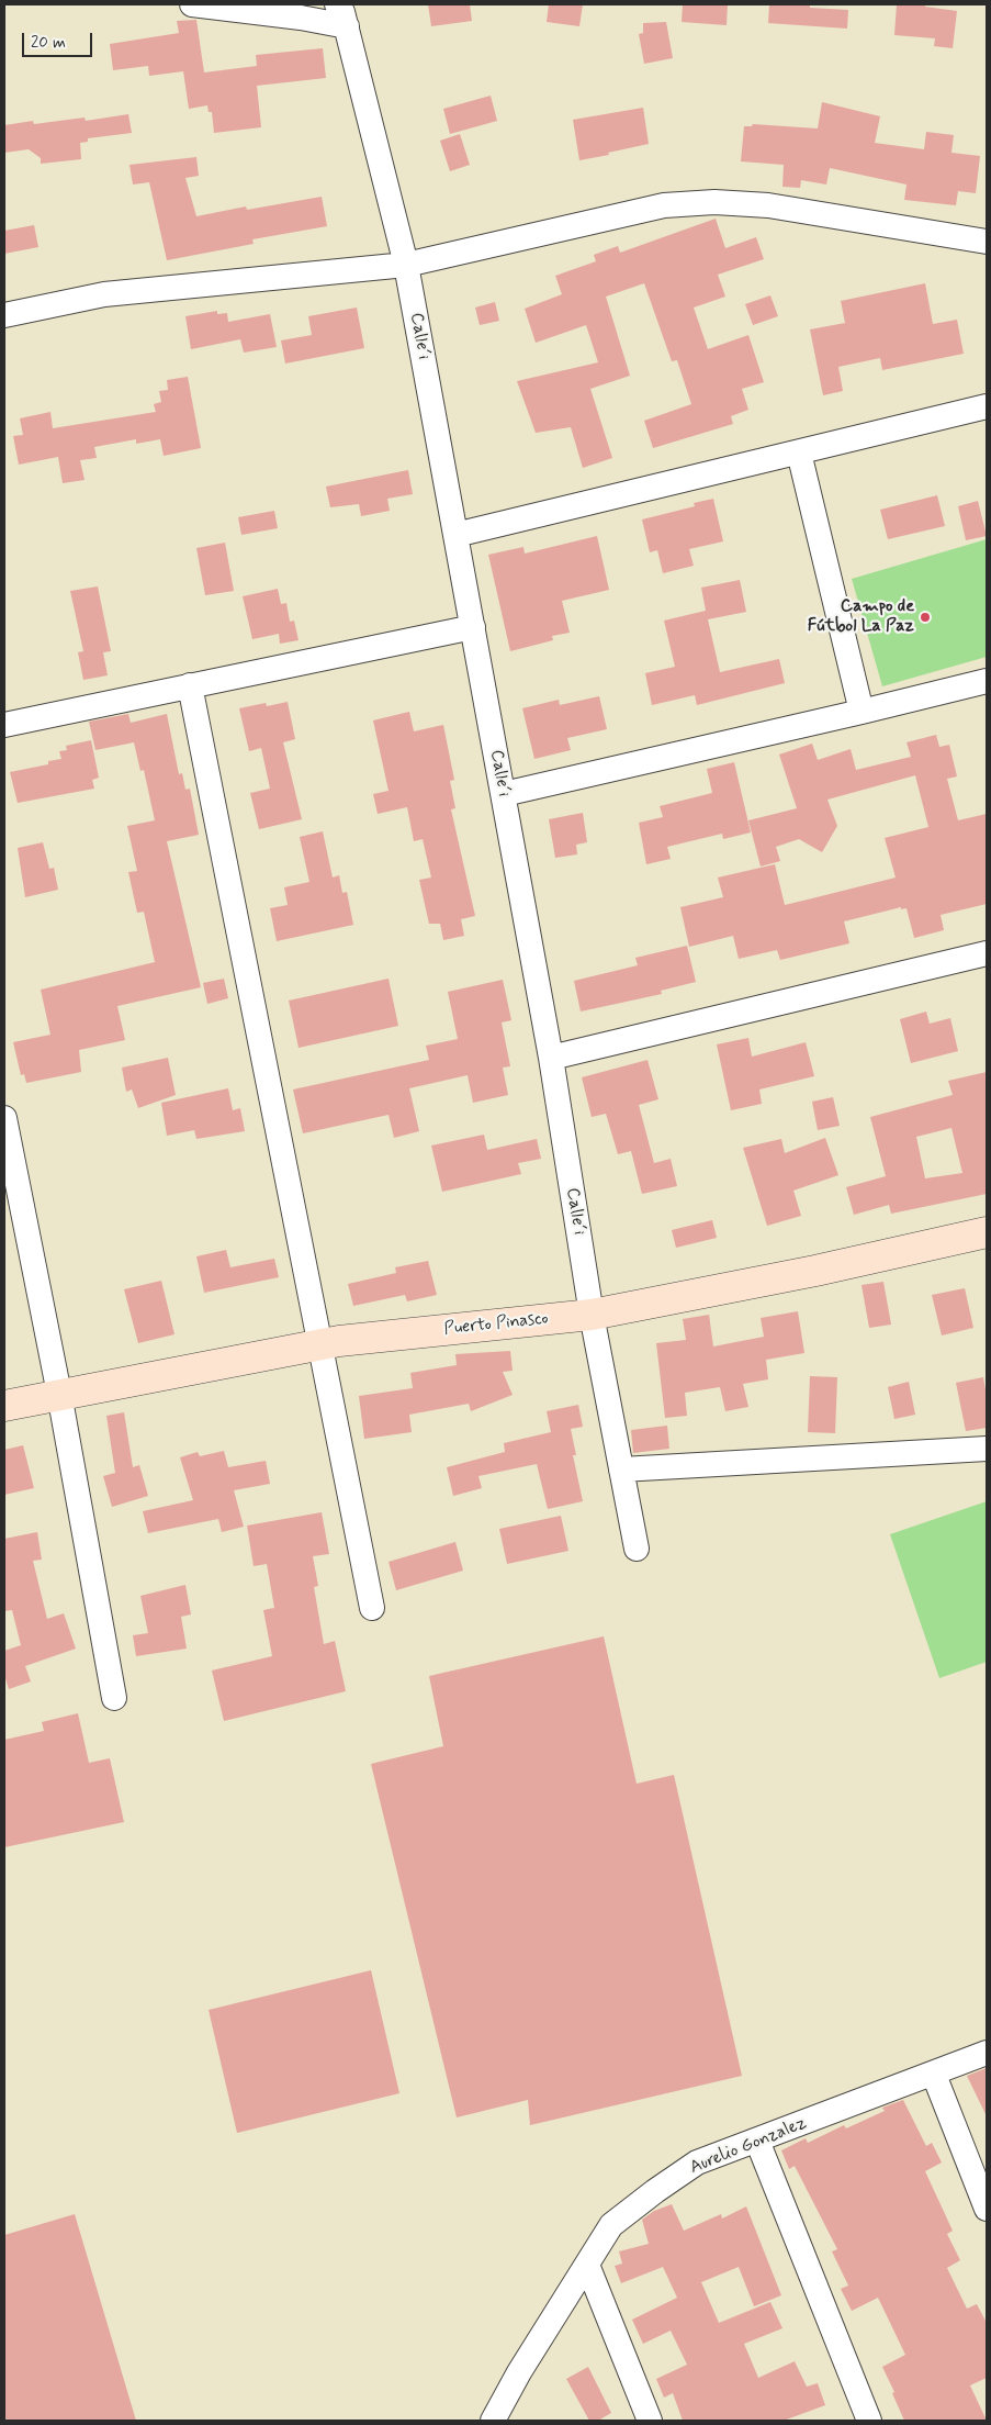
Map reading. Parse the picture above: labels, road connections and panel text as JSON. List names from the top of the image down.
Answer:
{
  "streets": {
    "street": ["Calle´i", "Puerto Pinasco", "Aurelio Gonzalez"]
  },
  "crossings": [
    ["Calle´i", "Puerto Pinasco"]
  ],
  "places": ["Campo de Fútbol La Paz"],
  "scale_bar": "20 m"
}
